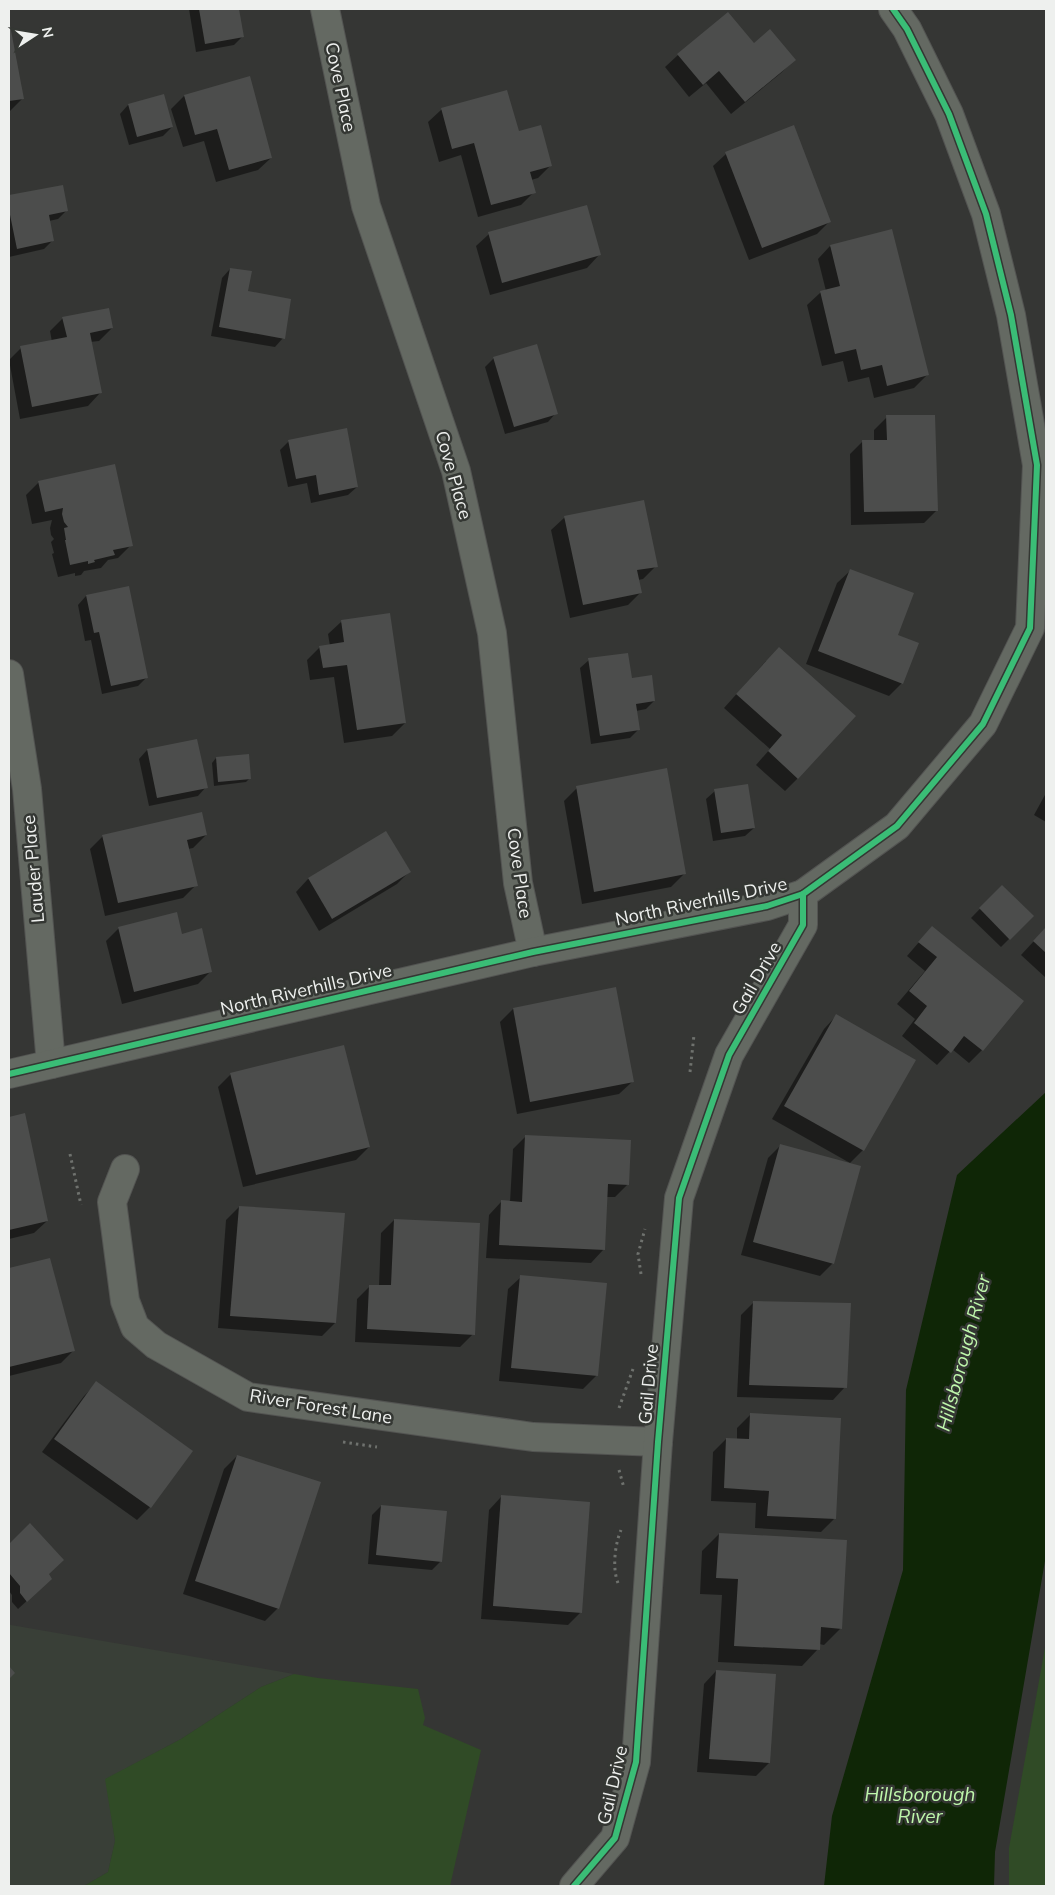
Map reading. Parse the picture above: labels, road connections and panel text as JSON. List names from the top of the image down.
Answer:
{
  "streets": {
    "street": [
      "Cove Place",
      "Lauder Place",
      "North Riverhills Drive",
      "Gail Drive",
      "River Forest Lane"
    ]
  },
  "crossings": [
    ["Cove Place", "North Riverhills Drive"],
    ["Lauder Place", "North Riverhills Drive"],
    ["North Riverhills Drive", "Gail Drive"],
    ["Gail Drive", "River Forest Lane"]
  ],
  "water": ["Hillsborough River"],
  "north": "right"
}
